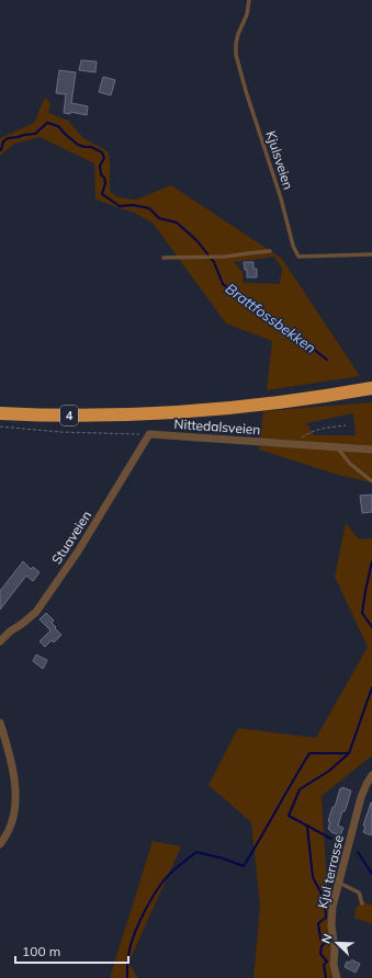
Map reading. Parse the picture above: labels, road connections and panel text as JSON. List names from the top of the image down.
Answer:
{
  "streets": {
    "highway": ["4"],
    "street": ["Nittedalsveien", "Stuaveien", "Kjul terrasse"],
    "lane": ["Kjulsveien"]
  },
  "crossings": [
    ["Nittedalsveien", "Stuaveien"]
  ],
  "water": ["Brattfossbekken"],
  "scale_bar": "100 m",
  "north": "top left"
}
